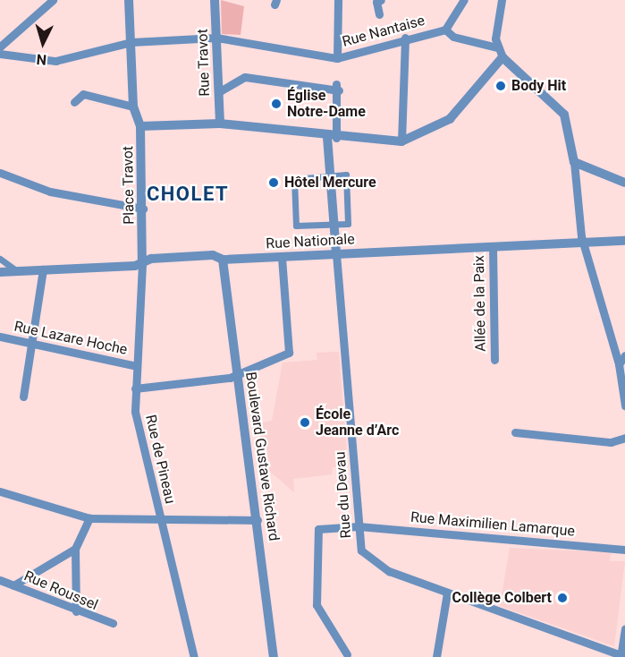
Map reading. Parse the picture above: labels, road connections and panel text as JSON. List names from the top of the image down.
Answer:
{
  "streets": {
    "street": [
      "Rue Nantaise",
      "Rue Travot",
      "Place Travot",
      "Rue Nationale",
      "Allée de la Paix",
      "Rue Lazare Hoche",
      "Boulevard Gustave Richard",
      "Rue de Pineau",
      "Rue du Devau",
      "Rue Maximilien Lamarque",
      "Rue Roussel"
    ]
  },
  "crossings": [
    ["Place Travot", "Rue Nationale"],
    ["Rue Nationale", "Allée de la Paix"],
    ["Rue Nationale", "Boulevard Gustave Richard"],
    ["Rue Nationale", "Rue du Devau"],
    ["Rue Lazare Hoche", "Rue de Pineau"],
    ["Rue du Devau", "Rue Maximilien Lamarque"]
  ],
  "districts": ["CHOLET"],
  "places": [
    "Body Hit",
    "Église Notre-Dame",
    "Hôtel Mercure",
    "École Jeanne d’Arc",
    "Collège Colbert"
  ],
  "north": "bottom"
}
